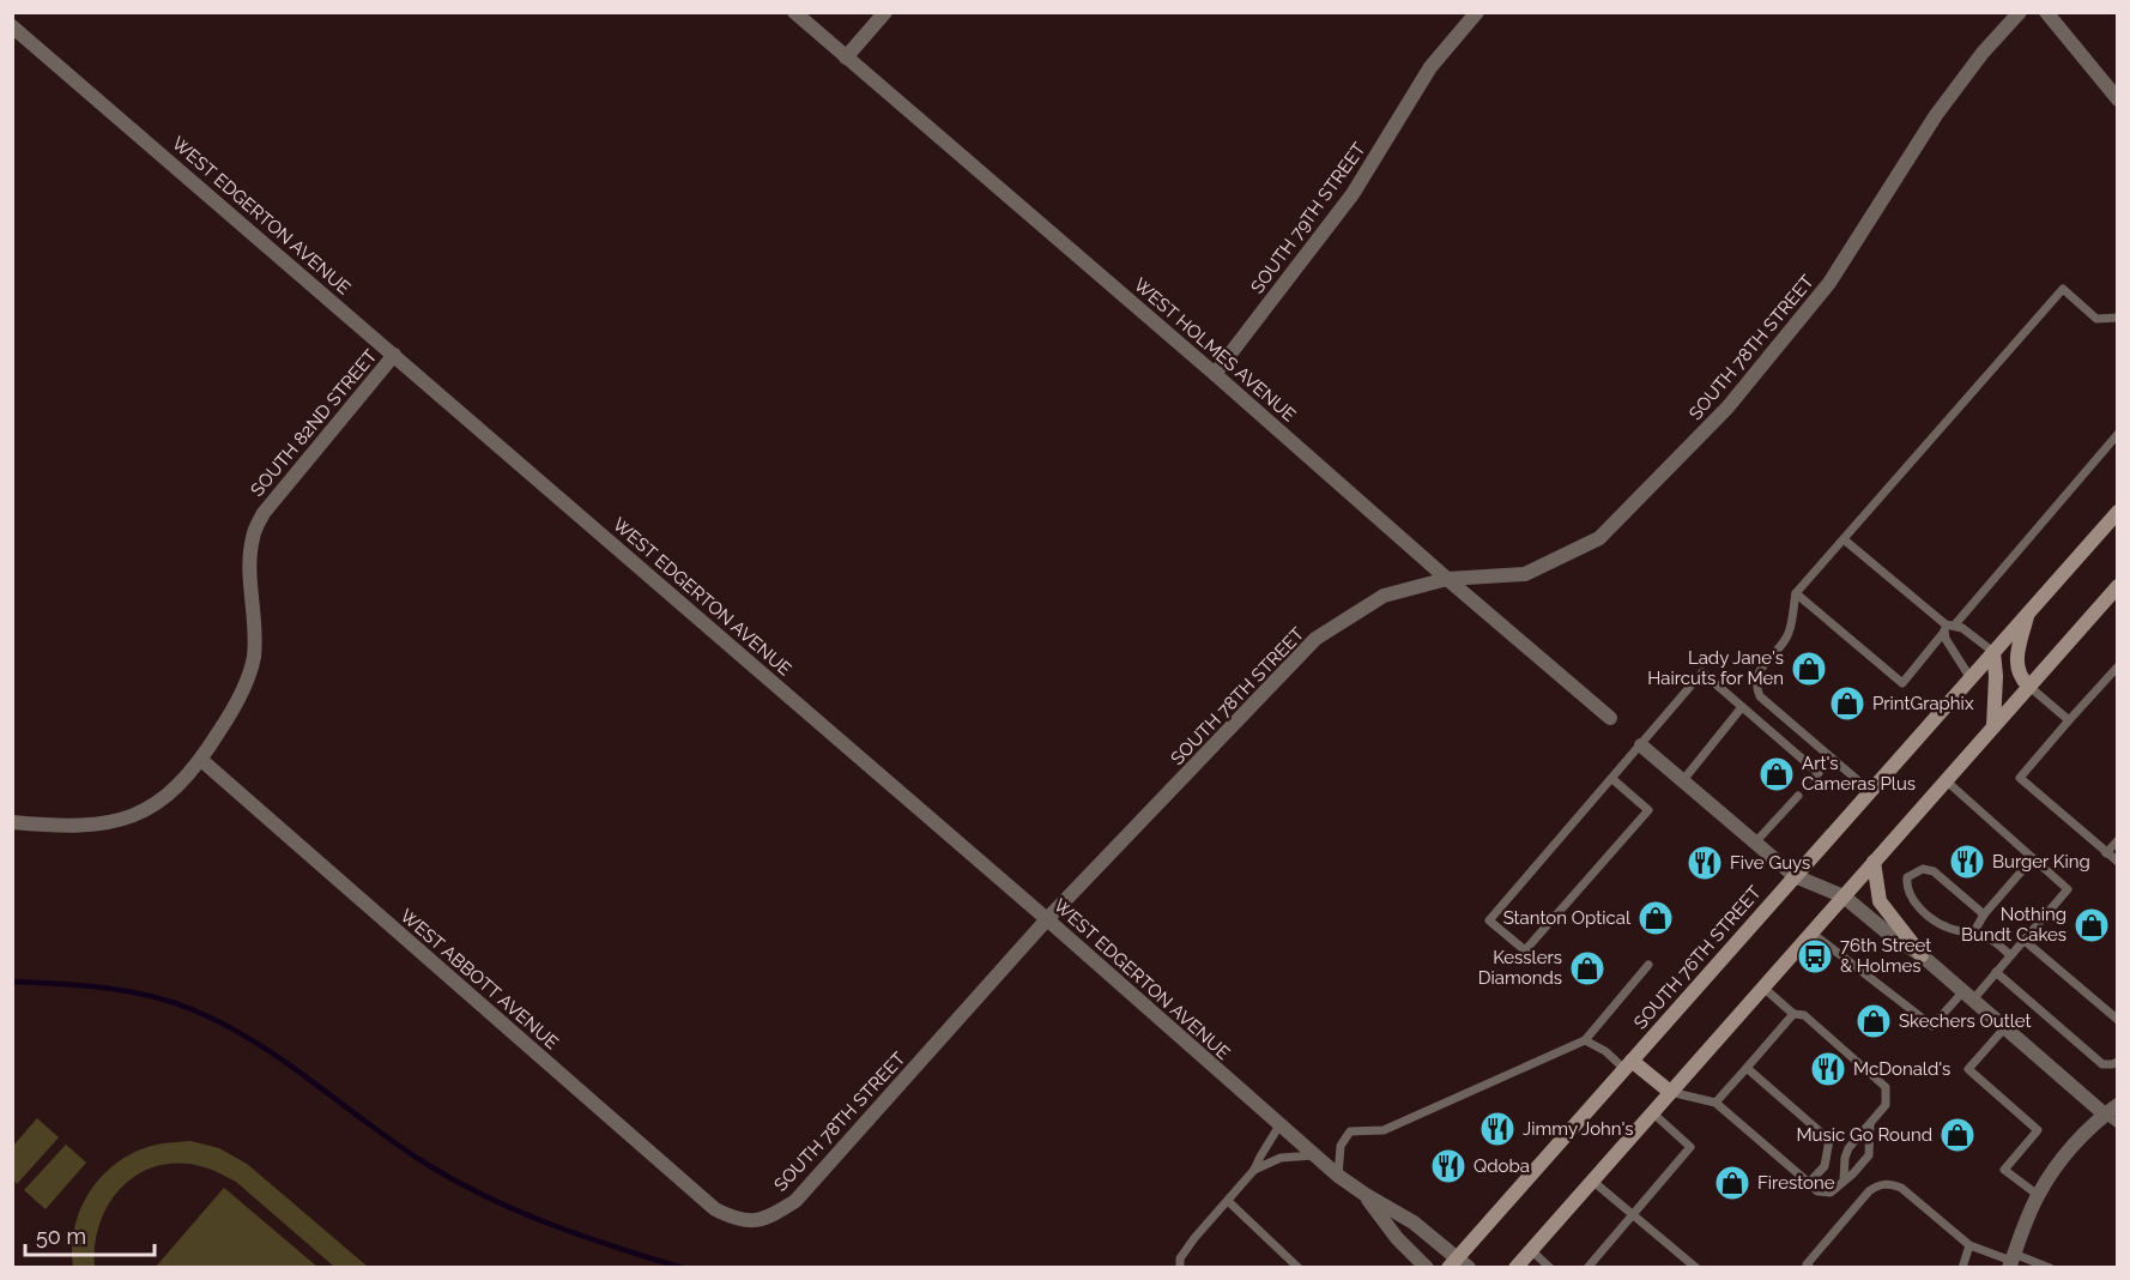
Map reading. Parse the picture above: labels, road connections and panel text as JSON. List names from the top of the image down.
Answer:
{
  "streets": {
    "main road": ["SOUTH 76TH STREET"],
    "street": [
      "WEST EDGERTON AVENUE",
      "SOUTH 79TH STREET",
      "SOUTH 78TH STREET",
      "WEST HOLMES AVENUE",
      "SOUTH 82ND STREET",
      "WEST ABBOTT AVENUE"
    ]
  },
  "crossings": [
    ["WEST EDGERTON AVENUE", "SOUTH 78TH STREET"],
    ["WEST EDGERTON AVENUE", "SOUTH 82ND STREET"],
    ["WEST EDGERTON AVENUE", "SOUTH 76TH STREET"],
    ["SOUTH 79TH STREET", "WEST HOLMES AVENUE"],
    ["SOUTH 78TH STREET", "WEST HOLMES AVENUE"],
    ["SOUTH 78TH STREET", "WEST ABBOTT AVENUE"],
    ["SOUTH 82ND STREET", "WEST ABBOTT AVENUE"]
  ],
  "places": {
    "shop": [
      "Lady Jane's Haircuts for Men",
      "PrintGraphix",
      "Art's Cameras Plus",
      "Stanton Optical",
      "Nothing Bundt Cakes",
      "Kesslers Diamonds",
      "Skechers Outlet",
      "Music Go Round",
      "Firestone"
    ],
    "restaurant": [
      "Burger King",
      "Five Guys",
      "McDonald's",
      "Jimmy John's",
      "Qdoba"
    ],
    "bus stop": ["76th Street & Holmes"]
  },
  "scale_bar": "50 m"
}
